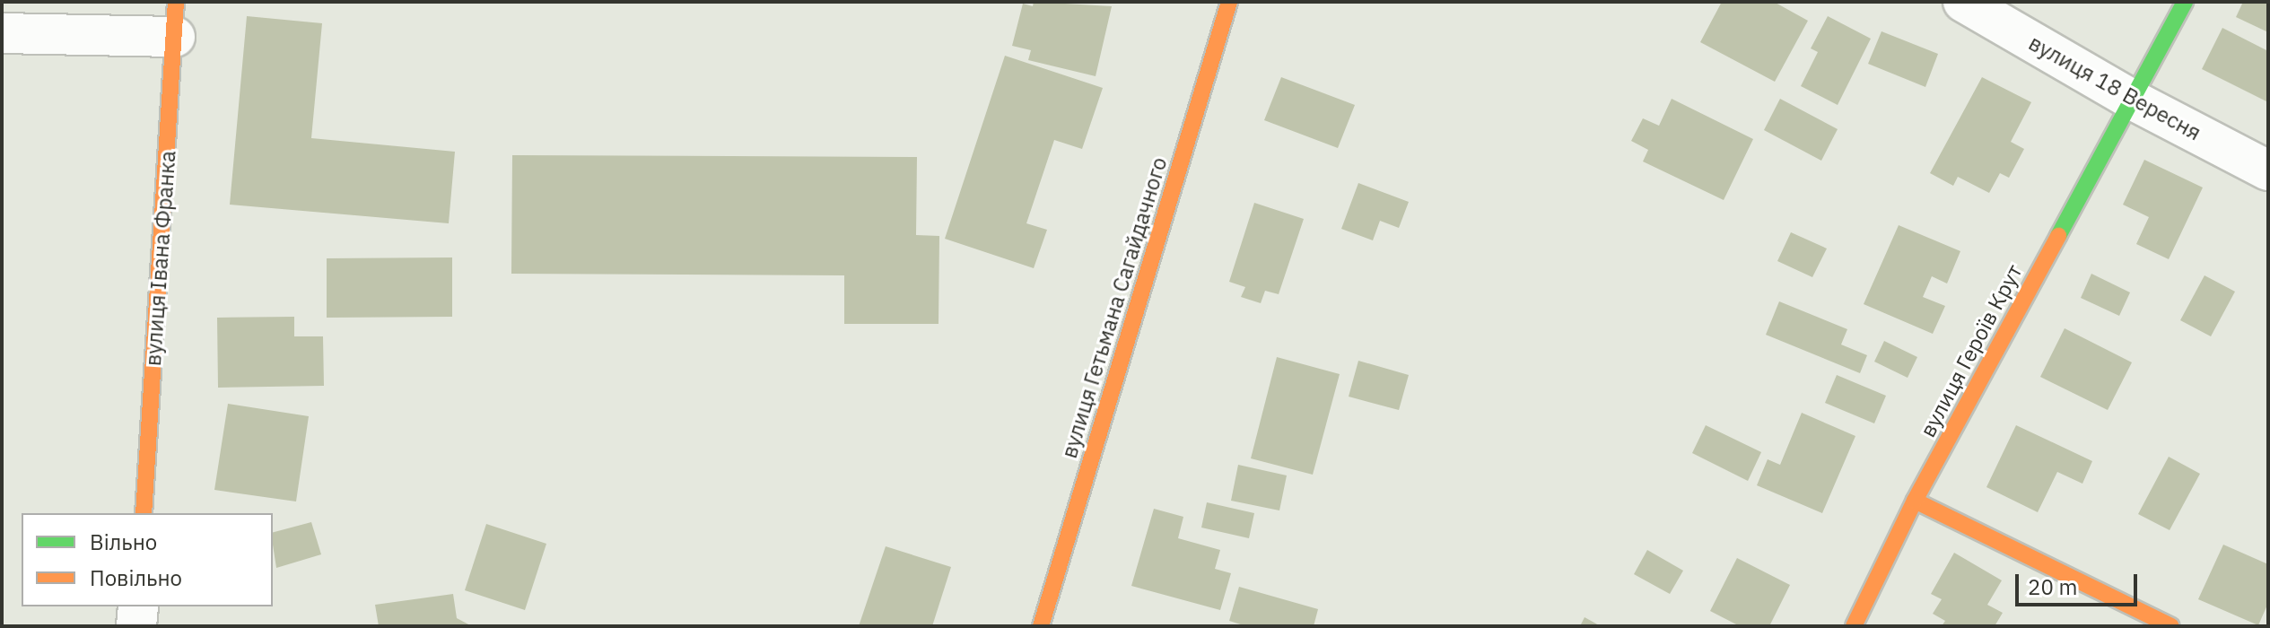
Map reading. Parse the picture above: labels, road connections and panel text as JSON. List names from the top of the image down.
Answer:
{
  "streets": {
    "street": [
      "вулиця 18 Вересня",
      "вулиця Івана Франка",
      "вулиця Гетьмана Сагайдачного",
      "вулиця Героїв Крут"
    ]
  },
  "crossings": [
    ["вулиця 18 Вересня", "вулиця Героїв Крут"]
  ],
  "legend": ["Вільно", "Повільно"],
  "scale_bar": "20 m"
}
